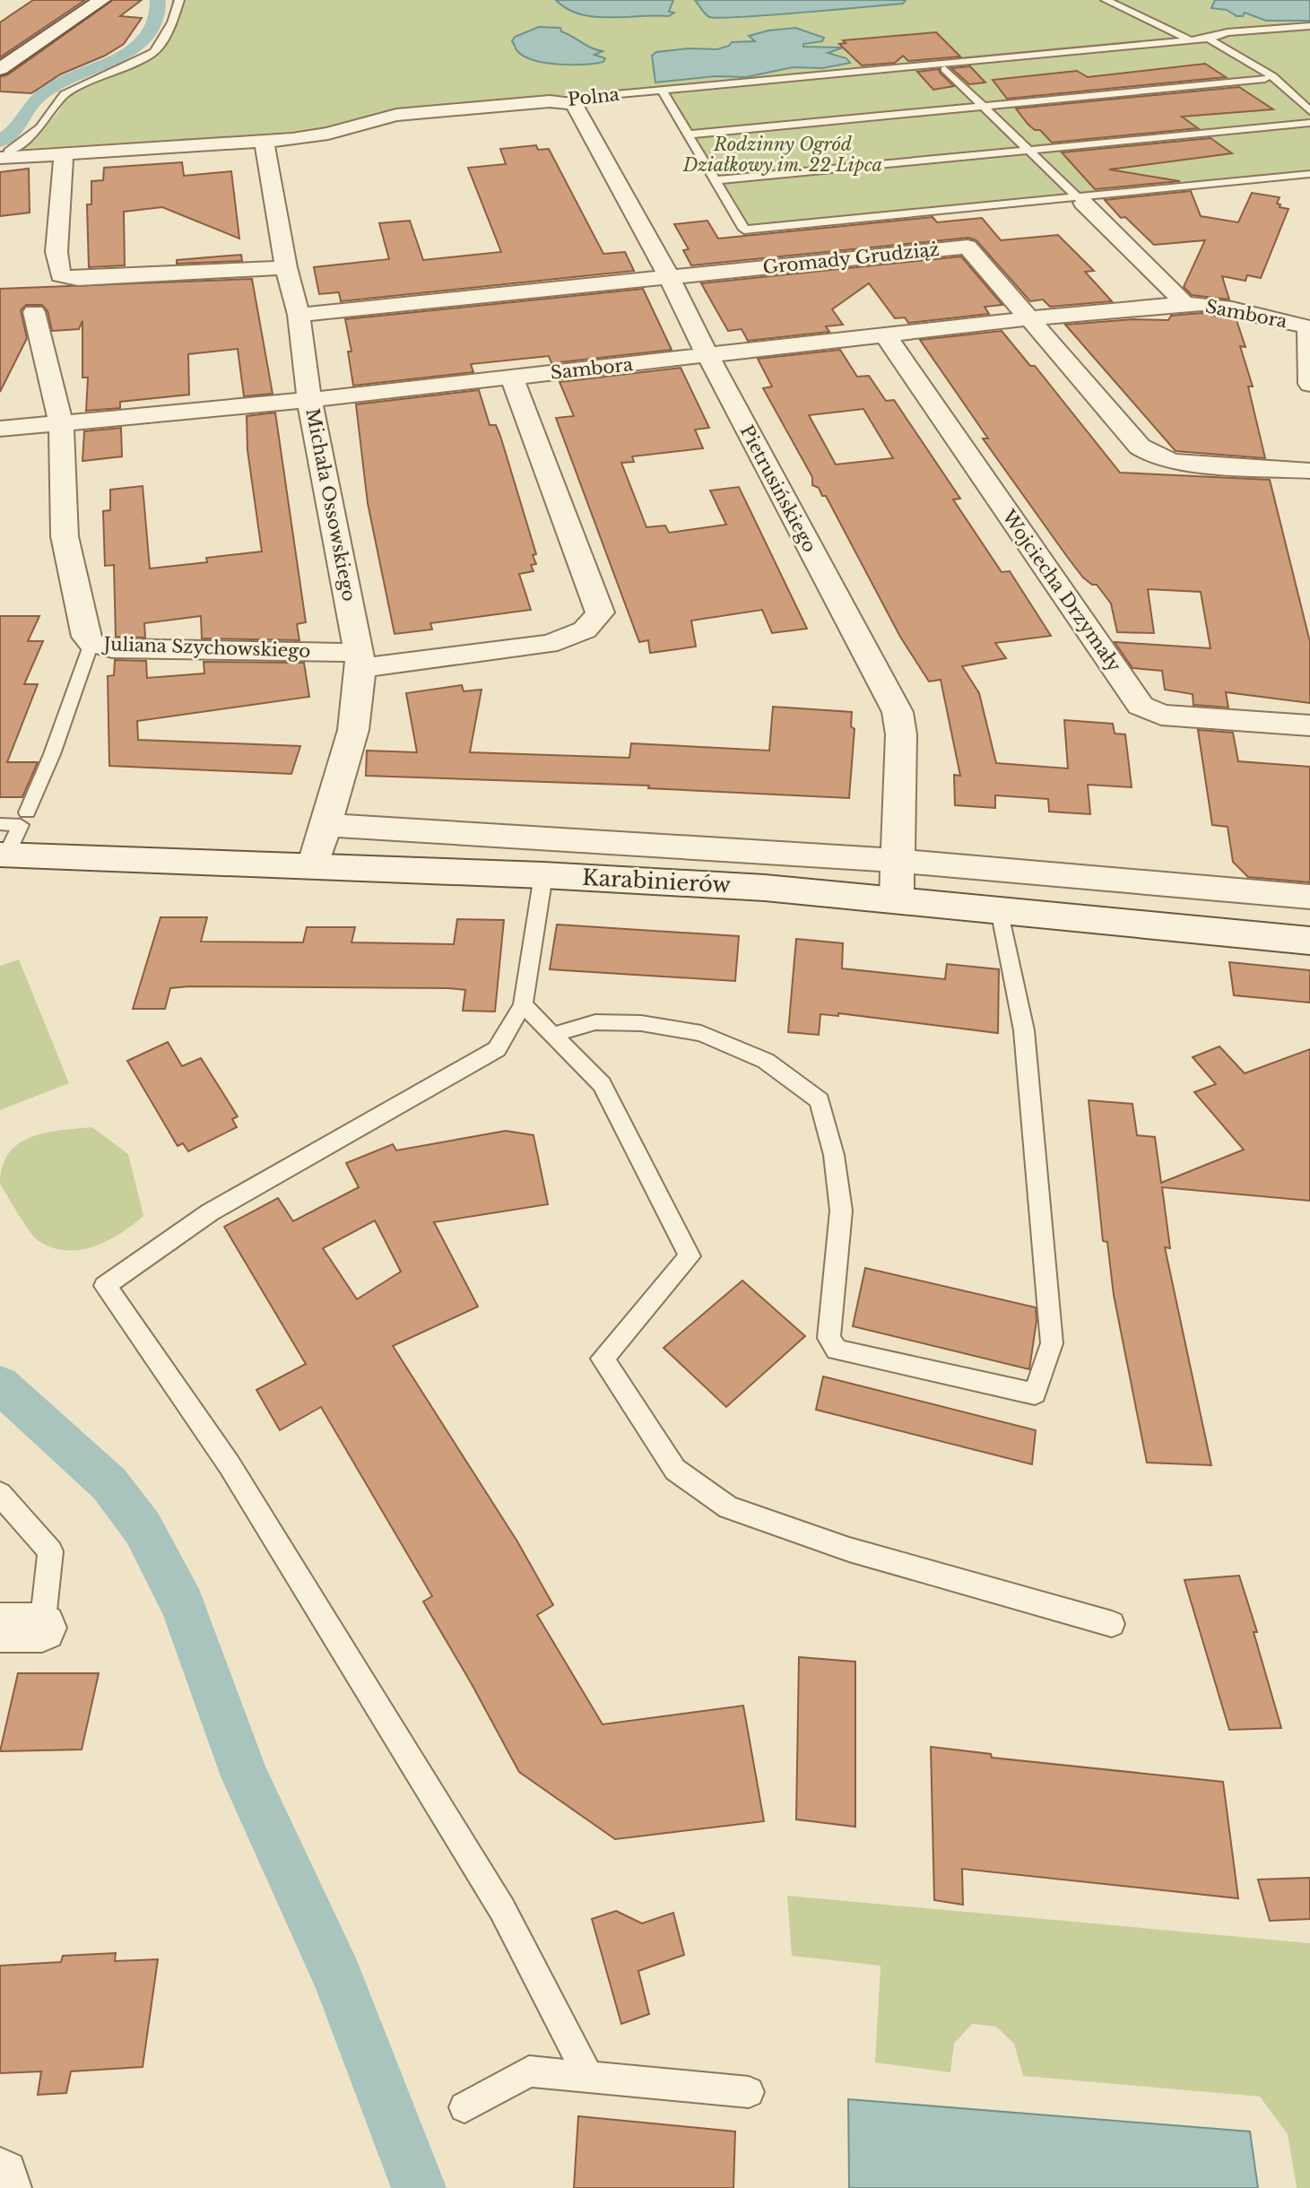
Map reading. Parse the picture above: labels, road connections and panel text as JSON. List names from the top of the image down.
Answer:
{
  "streets": {
    "main road": ["Karabinierów"],
    "street": [
      "Polna",
      "Gromady Grudziąż",
      "Sambora",
      "Pietrusińskiego",
      "Michała Ossowskiego",
      "Wojciecha Drzymały",
      "Juliana Szychowskiego"
    ]
  },
  "crossings": [
    ["Polna", "Pietrusińskiego"],
    ["Polna", "Michała Ossowskiego"],
    ["Gromady Grudziąż", "Sambora"],
    ["Gromady Grudziąż", "Pietrusińskiego"],
    ["Gromady Grudziąż", "Michała Ossowskiego"],
    ["Sambora", "Pietrusińskiego"],
    ["Sambora", "Michała Ossowskiego"],
    ["Sambora", "Wojciecha Drzymały"],
    ["Sambora", "Juliana Szychowskiego"],
    ["Pietrusińskiego", "Karabinierów"],
    ["Michała Ossowskiego", "Juliana Szychowskiego"],
    ["Michała Ossowskiego", "Karabinierów"]
  ],
  "parks": ["Rodzinny Ogród Działkowy im. 22 Lipca"]
}
